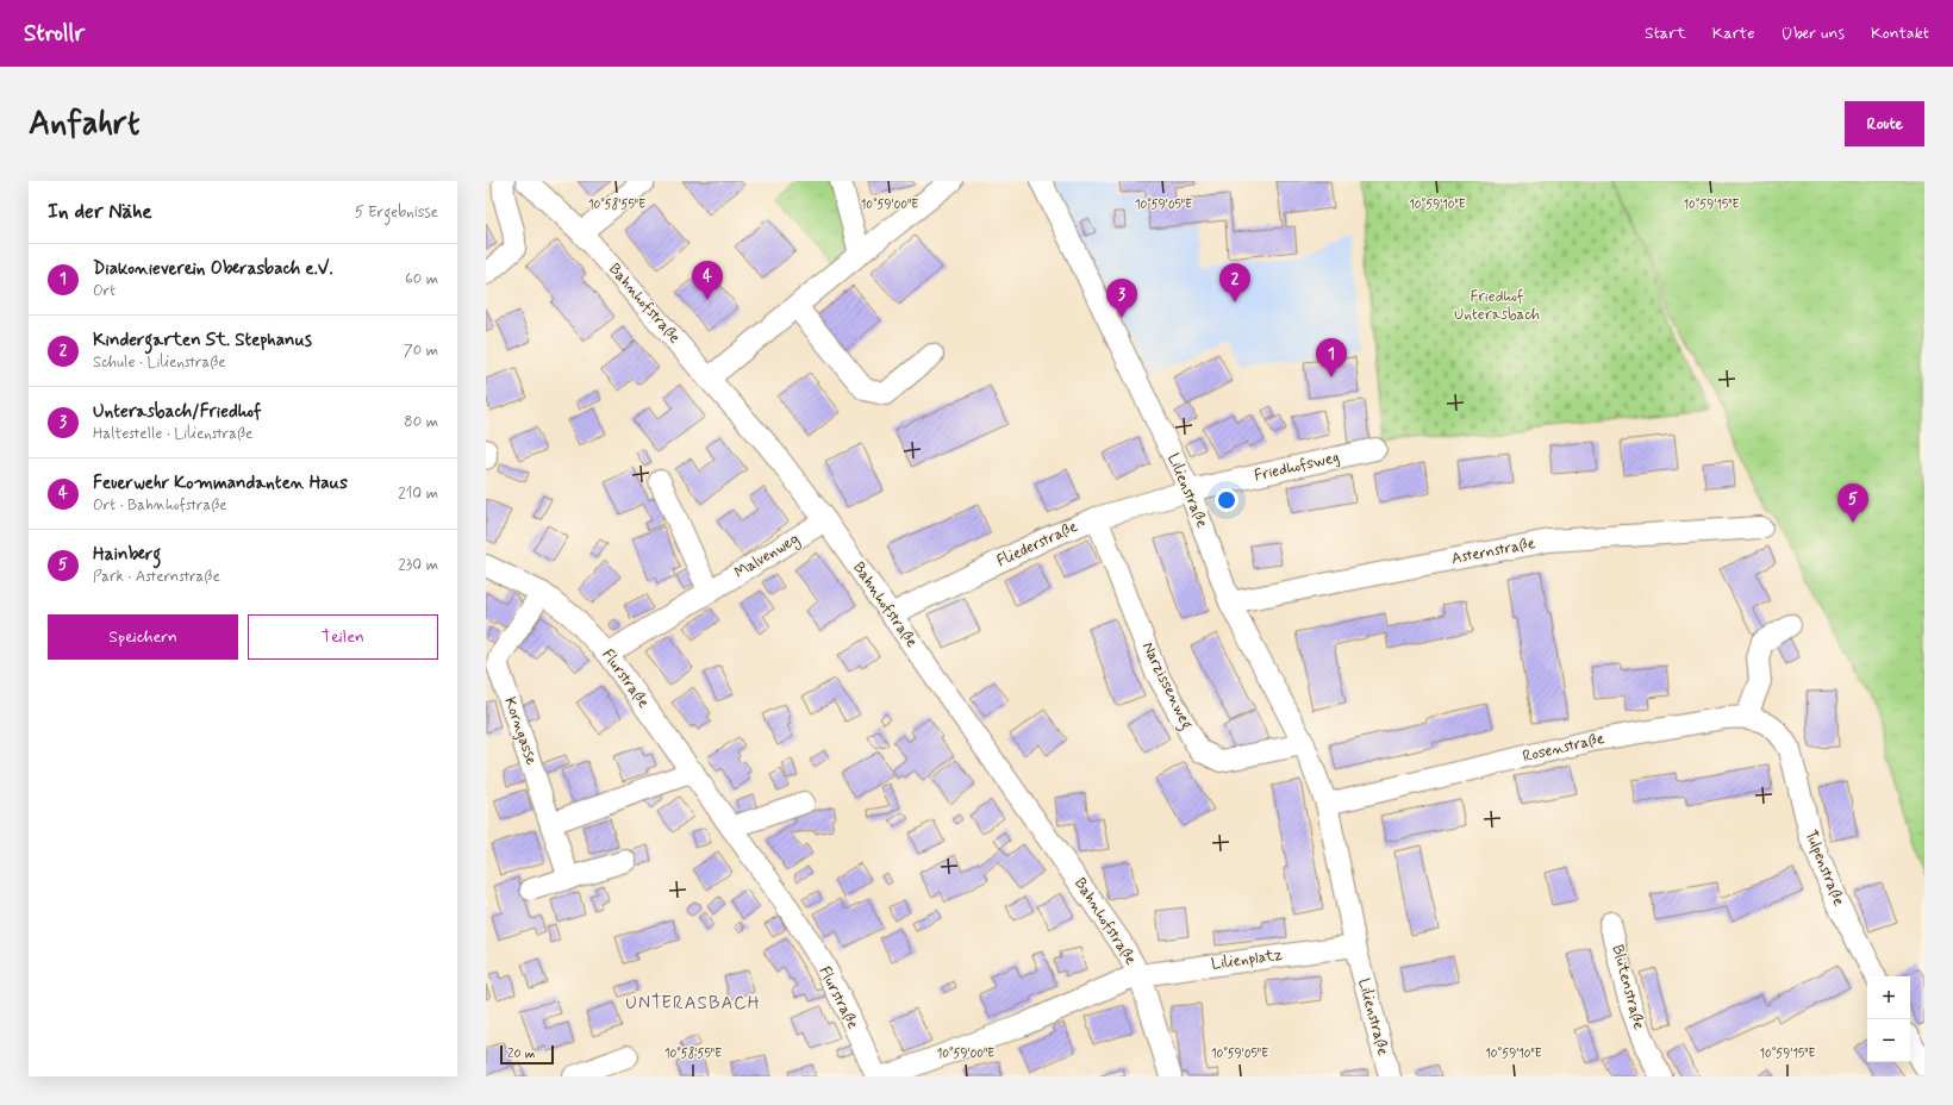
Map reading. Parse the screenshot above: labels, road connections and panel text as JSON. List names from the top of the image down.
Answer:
{
  "streets": {
    "street": [
      "Bahnhofstraße",
      "Friedhofsweg",
      "Lilienstraße",
      "Fliederstraße",
      "Asternstraße",
      "Malvenweg",
      "Flurstraße",
      "Narzissenweg",
      "Korngasse",
      "Rosenstraße",
      "Tulpenstraße",
      "Lilienplatz",
      "Blütenstraße"
    ]
  },
  "crossings": [
    ["Bahnhofstraße", "Fliederstraße"],
    ["Bahnhofstraße", "Malvenweg"],
    ["Bahnhofstraße", "Lilienplatz"],
    ["Friedhofsweg", "Lilienstraße"],
    ["Friedhofsweg", "Fliederstraße"],
    ["Lilienstraße", "Fliederstraße"],
    ["Lilienstraße", "Asternstraße"],
    ["Lilienstraße", "Narzissenweg"],
    ["Lilienstraße", "Rosenstraße"],
    ["Lilienstraße", "Lilienplatz"],
    ["Fliederstraße", "Narzissenweg"],
    ["Malvenweg", "Flurstraße"],
    ["Flurstraße", "Korngasse"],
    ["Rosenstraße", "Tulpenstraße"]
  ],
  "districts": ["UNTERASBACH"],
  "parks": ["Friedhof Unterasbach"],
  "scale_bar": "20 m",
  "page": {
    "header": "Strollr",
    "nav": [
      "Start",
      "Karte",
      "Über uns",
      "Kontakt"
    ],
    "buttons": [
      "Route",
      ["Speichern", "Teilen"]
    ],
    "title": "Anfahrt",
    "heading": ["In der Nähe", "5 Ergebnisse"],
    "list": [
      {
        "mark": "1",
        "name": "Diakonieverein Oberasbach e.V.",
        "note": "Ort",
        "value": "60 m"
      },
      {
        "mark": "2",
        "name": "Kindergarten St. Stephanus",
        "note": "Schule · Lilienstraße",
        "value": "70 m"
      },
      {
        "mark": "3",
        "name": "Unterasbach/Friedhof",
        "note": "Haltestelle · Lilienstraße",
        "value": "80 m"
      },
      {
        "mark": "4",
        "name": "Feuerwehr Kommandanten Haus",
        "note": "Ort · Bahnhofstraße",
        "value": "210 m"
      },
      {
        "mark": "5",
        "name": "Hainberg",
        "note": "Park · Asternstraße",
        "value": "230 m"
      }
    ],
    "pins": [
      "4",
      "2",
      "3",
      "1",
      "5"
    ],
    "map_buttons": ["+", "−"],
    "scale": "20 m"
  },
  "coordinates": [
    "10°59'15\"E",
    "10°58'55\"E",
    "10°59'00\"E",
    "10°59'05\"E",
    "10°59'10\"E"
  ]
}
